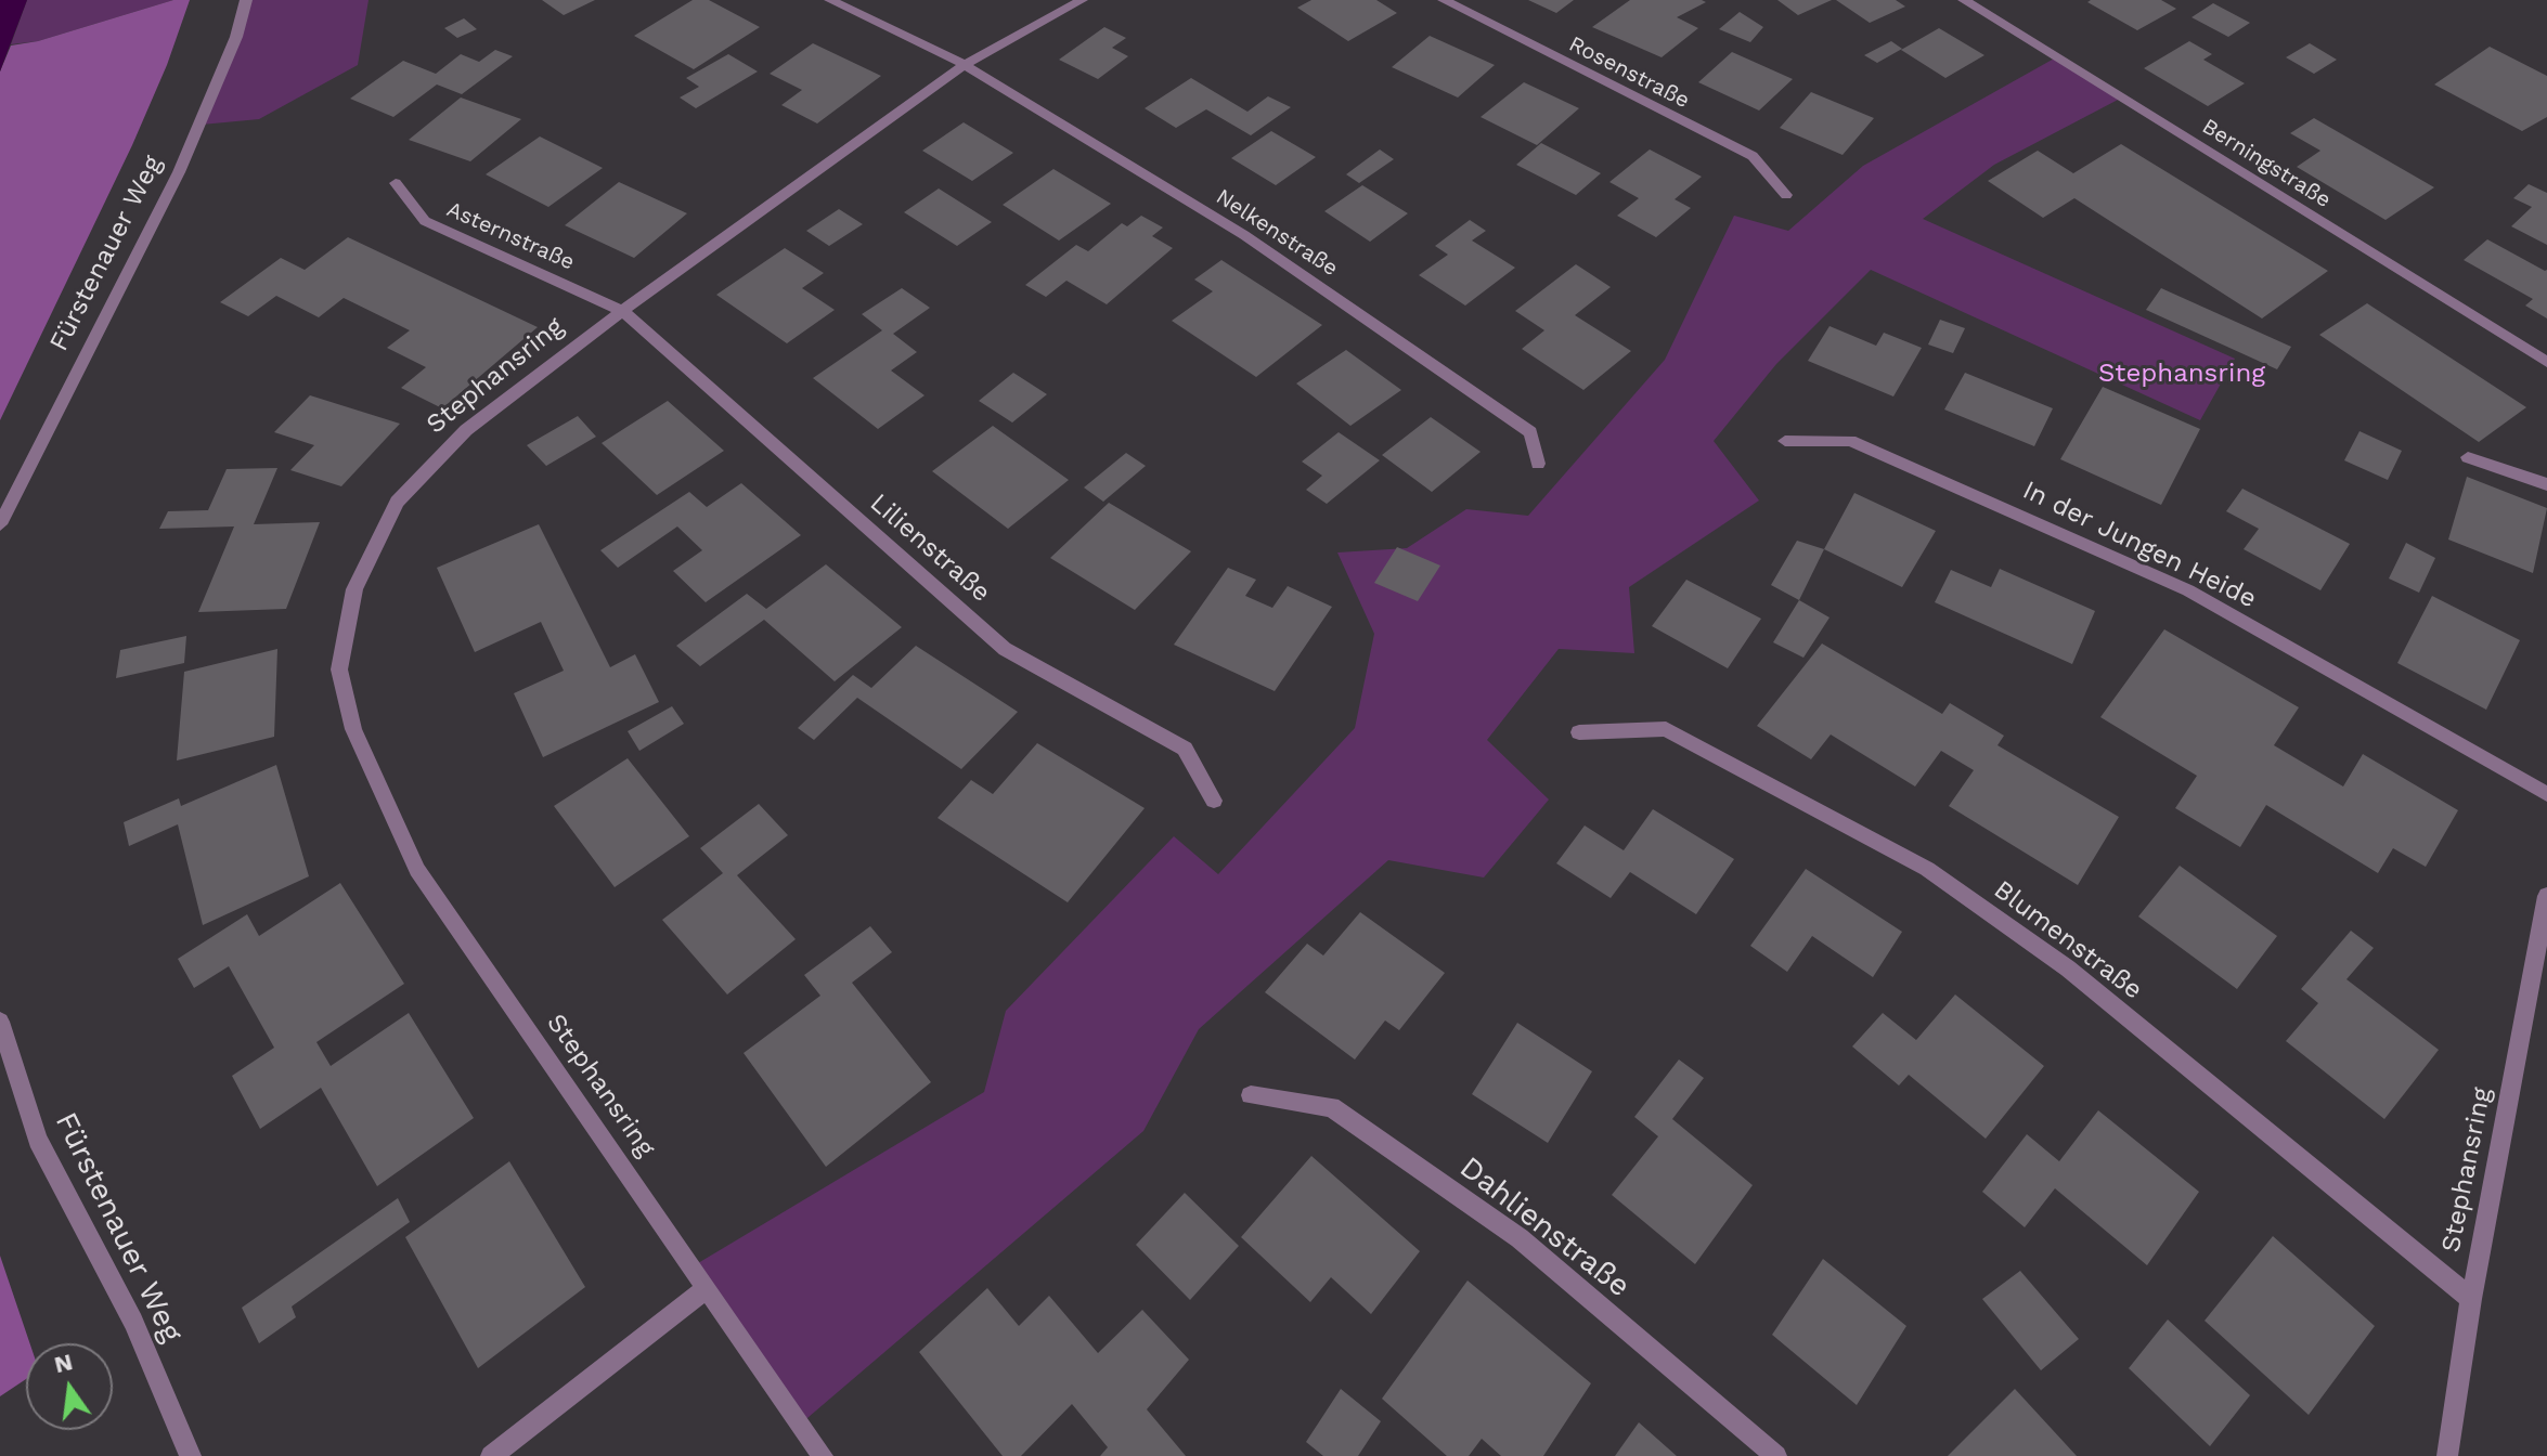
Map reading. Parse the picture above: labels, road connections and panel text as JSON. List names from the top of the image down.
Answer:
{
  "streets": {
    "street": [
      "Rosenstraße",
      "Berningstraße",
      "Nelkenstraße",
      "Asternstraße",
      "Fürstenauer Weg",
      "Stephansring",
      "In der Jungen Heide",
      "Lilienstraße",
      "Blumenstraße",
      "Dahlienstraße"
    ]
  },
  "crossings": [
    ["Nelkenstraße", "Stephansring"],
    ["Asternstraße", "Stephansring"],
    ["Asternstraße", "Lilienstraße"],
    ["Stephansring", "Lilienstraße"],
    ["Stephansring", "Blumenstraße"]
  ],
  "parks": ["Stephansring"],
  "north": "top"
}
